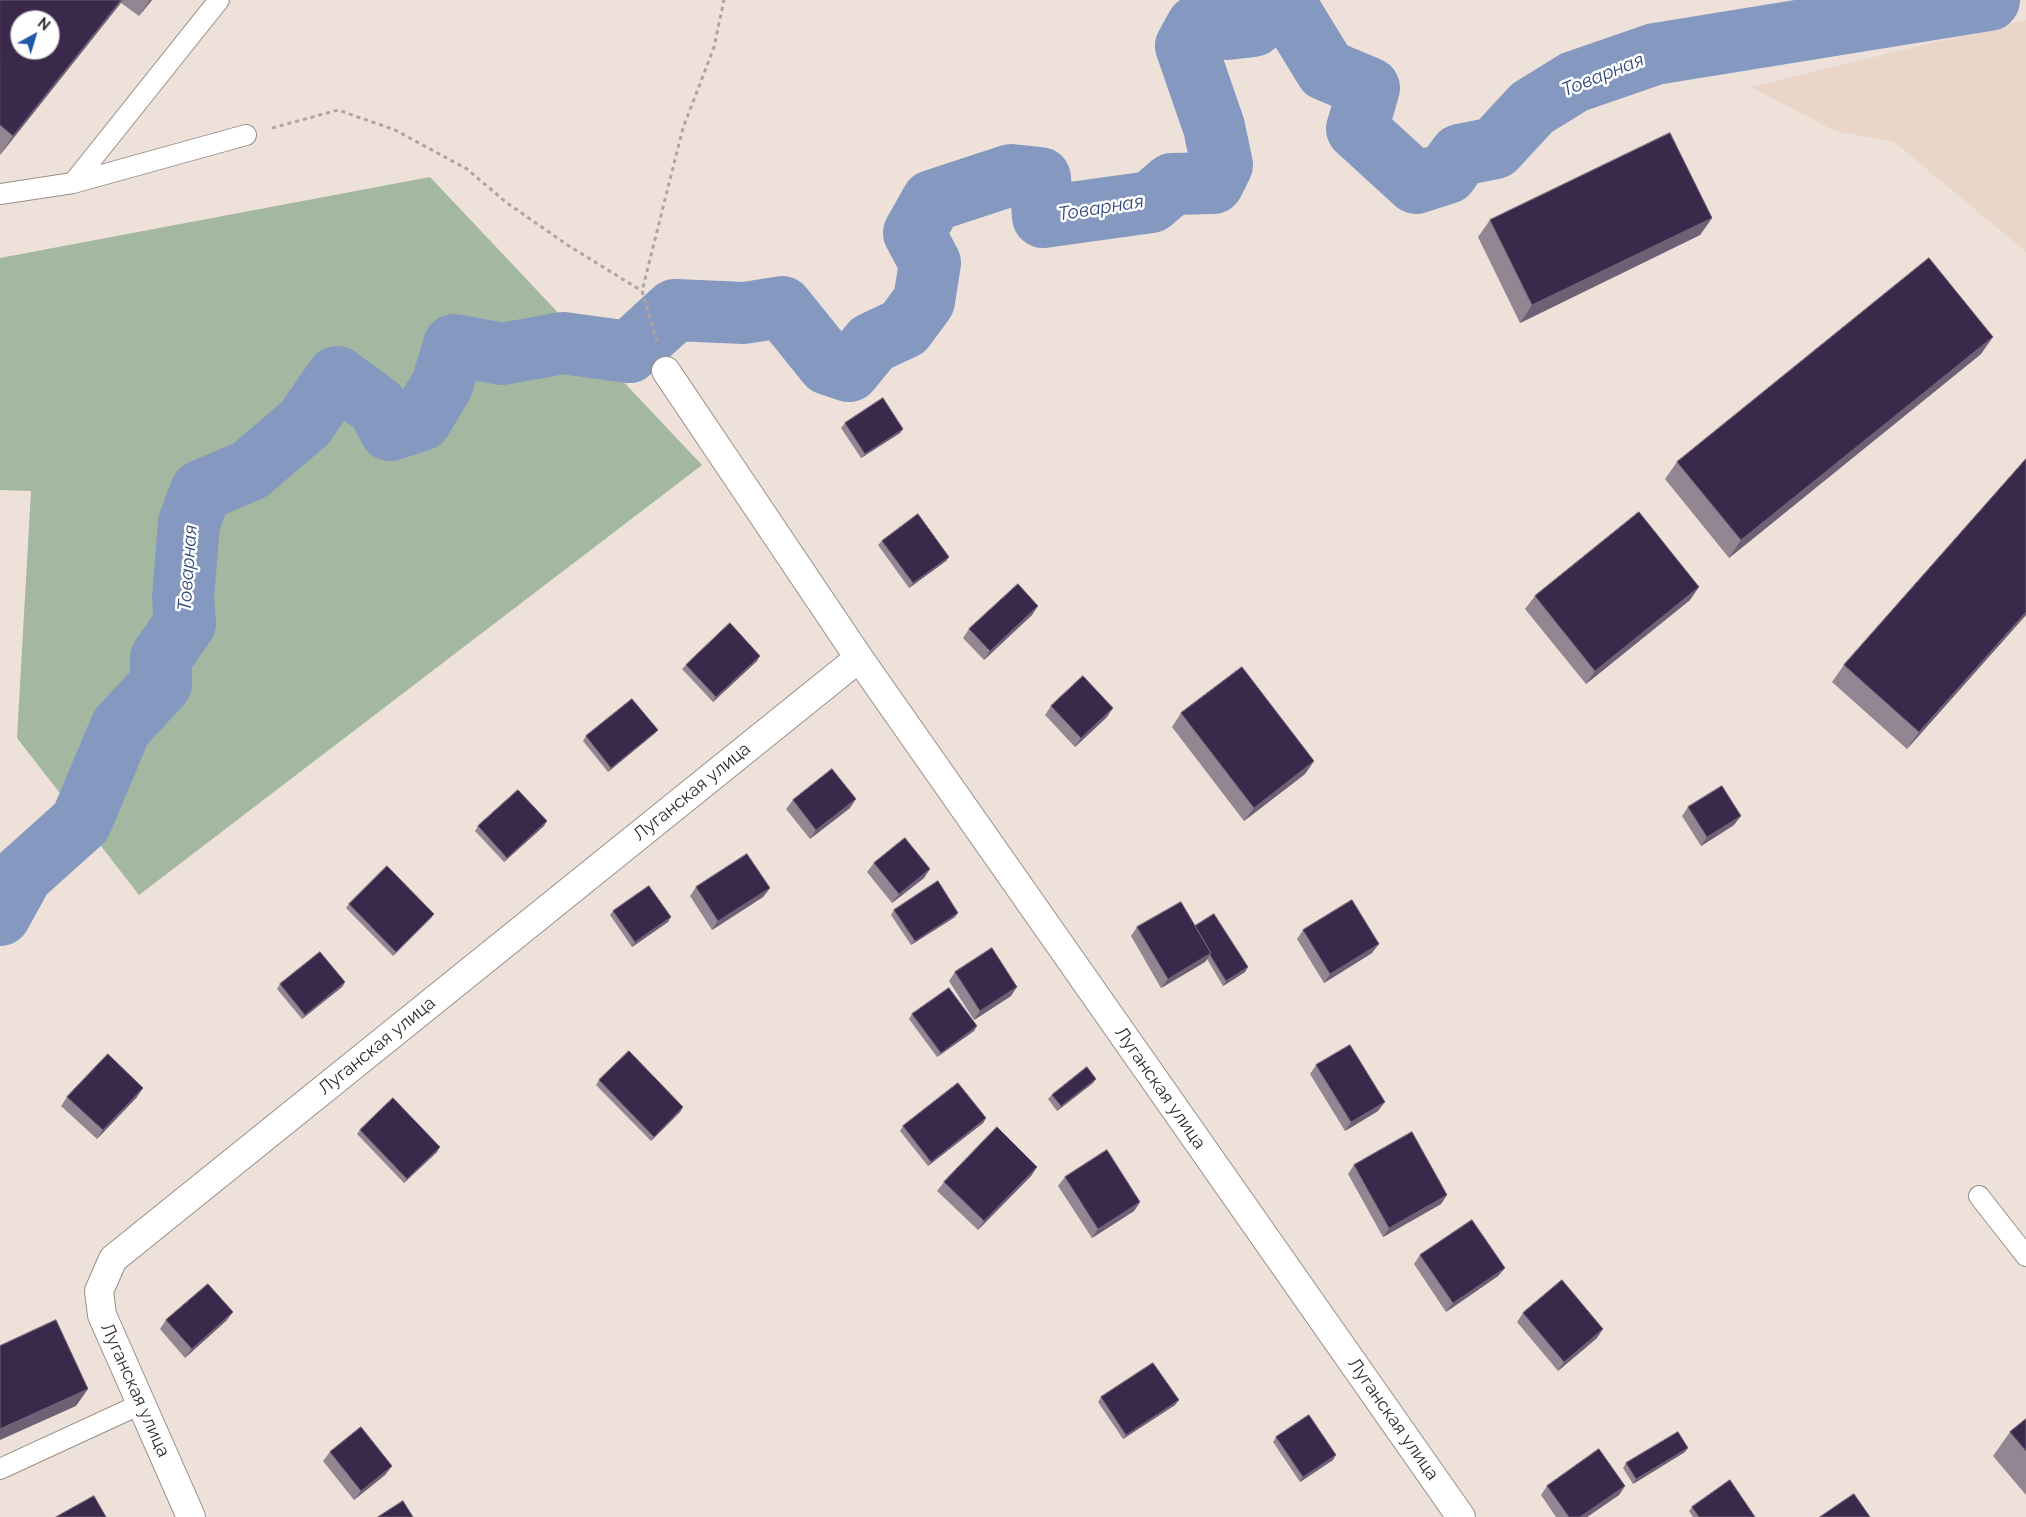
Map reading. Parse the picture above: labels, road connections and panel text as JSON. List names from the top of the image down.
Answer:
{
  "streets": {
    "street": ["Луганская улица"]
  },
  "water": ["Товарная"],
  "north": "top right"
}
